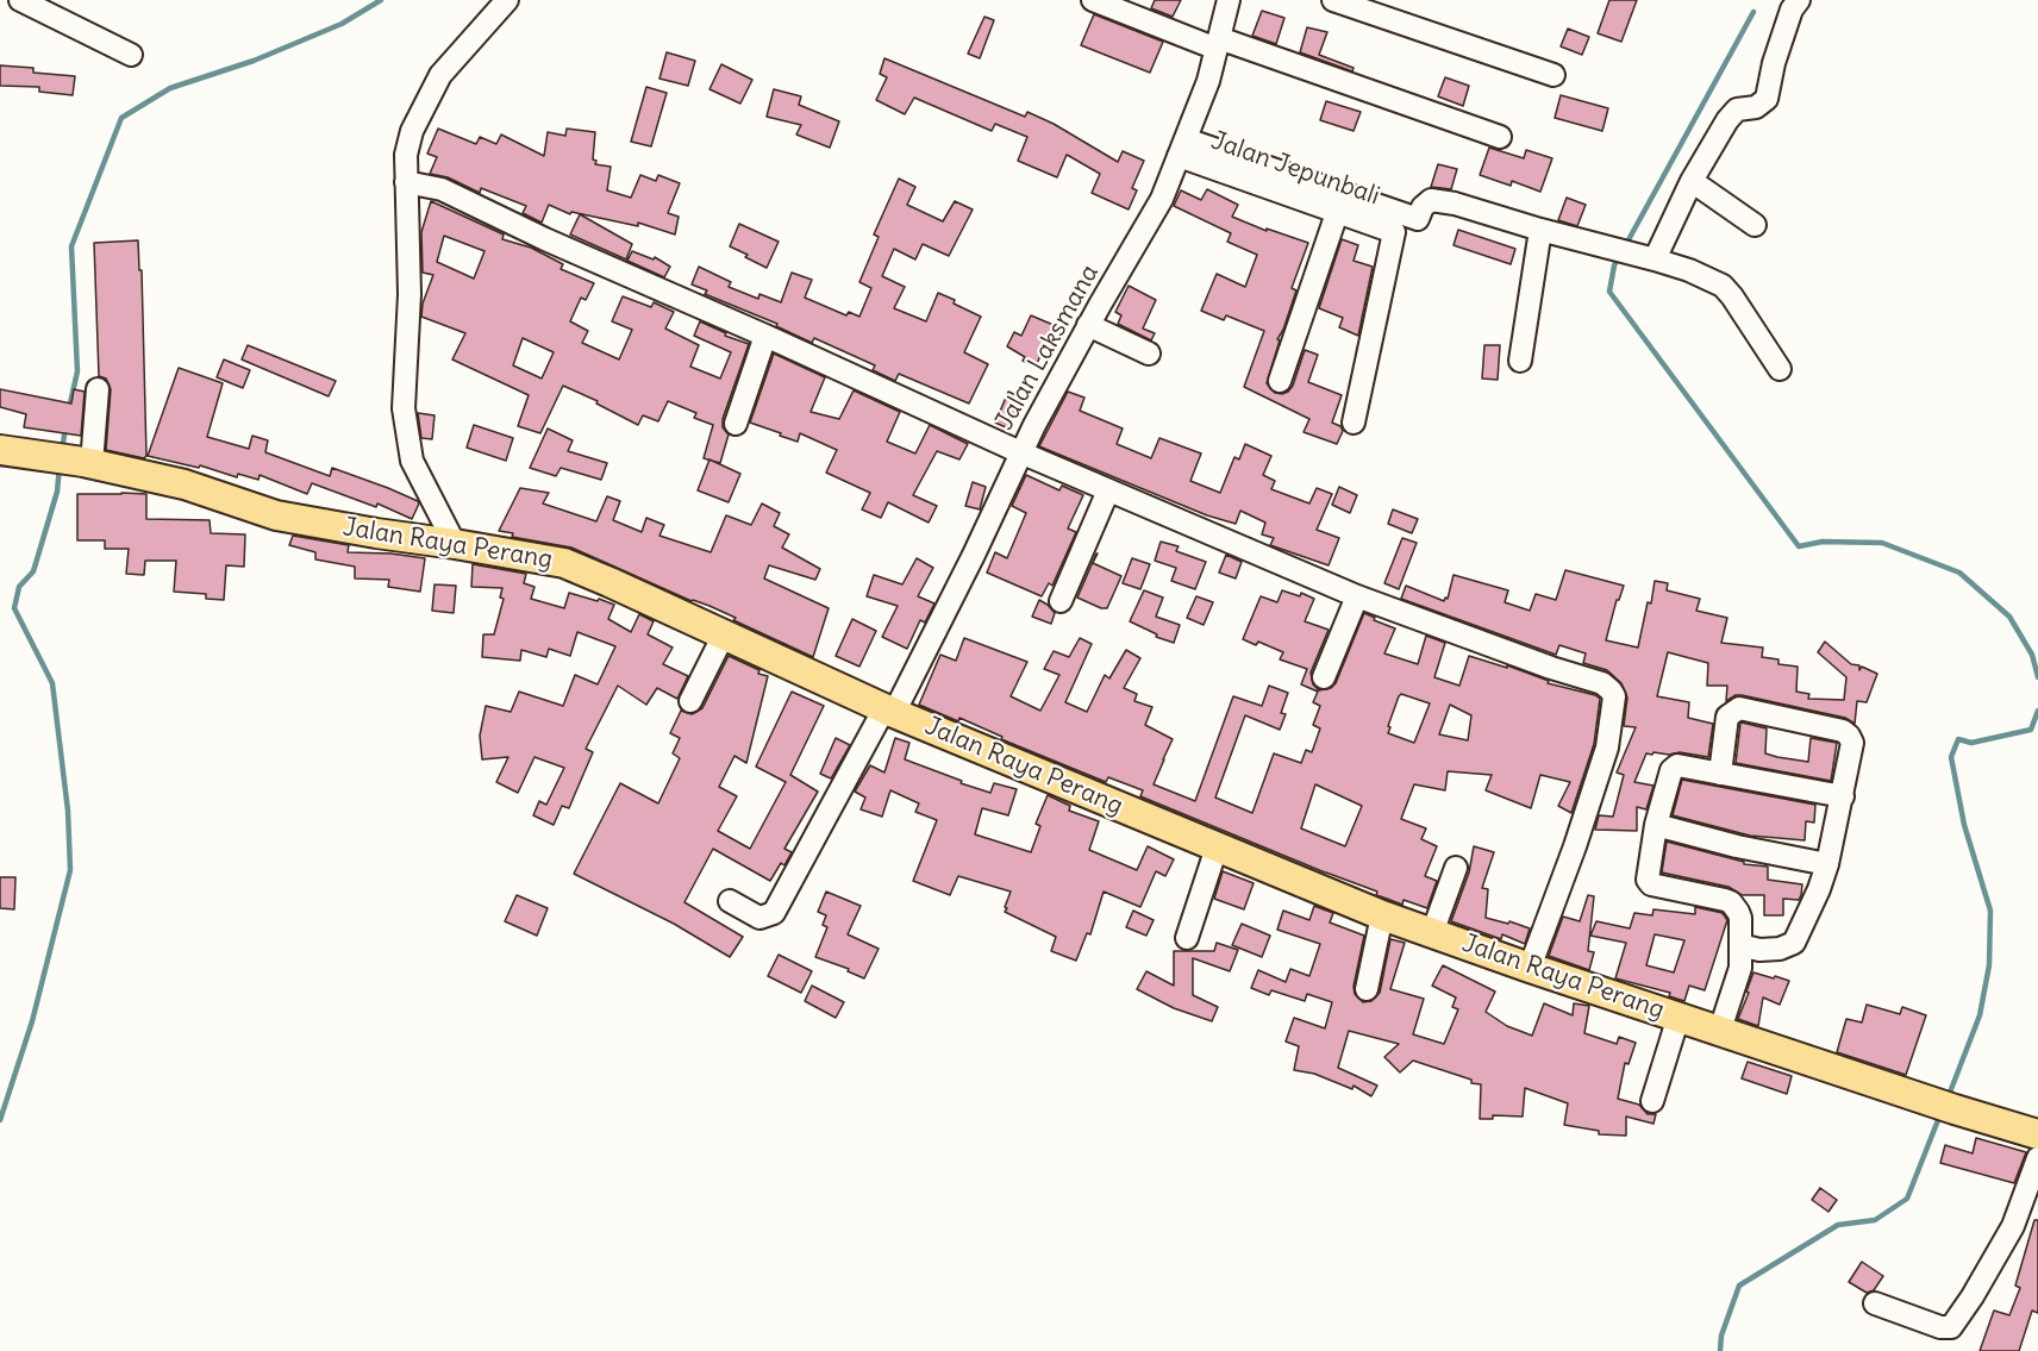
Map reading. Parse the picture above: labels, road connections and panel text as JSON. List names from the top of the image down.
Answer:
{
  "streets": {
    "main road": ["Jalan Raya Perang"],
    "street": ["Jalan Jepunbali", "Jalan Laksmana"]
  },
  "crossings": [
    ["Jalan Jepunbali", "Jalan Laksmana"],
    ["Jalan Laksmana", "Jalan Raya Perang"]
  ]
}
